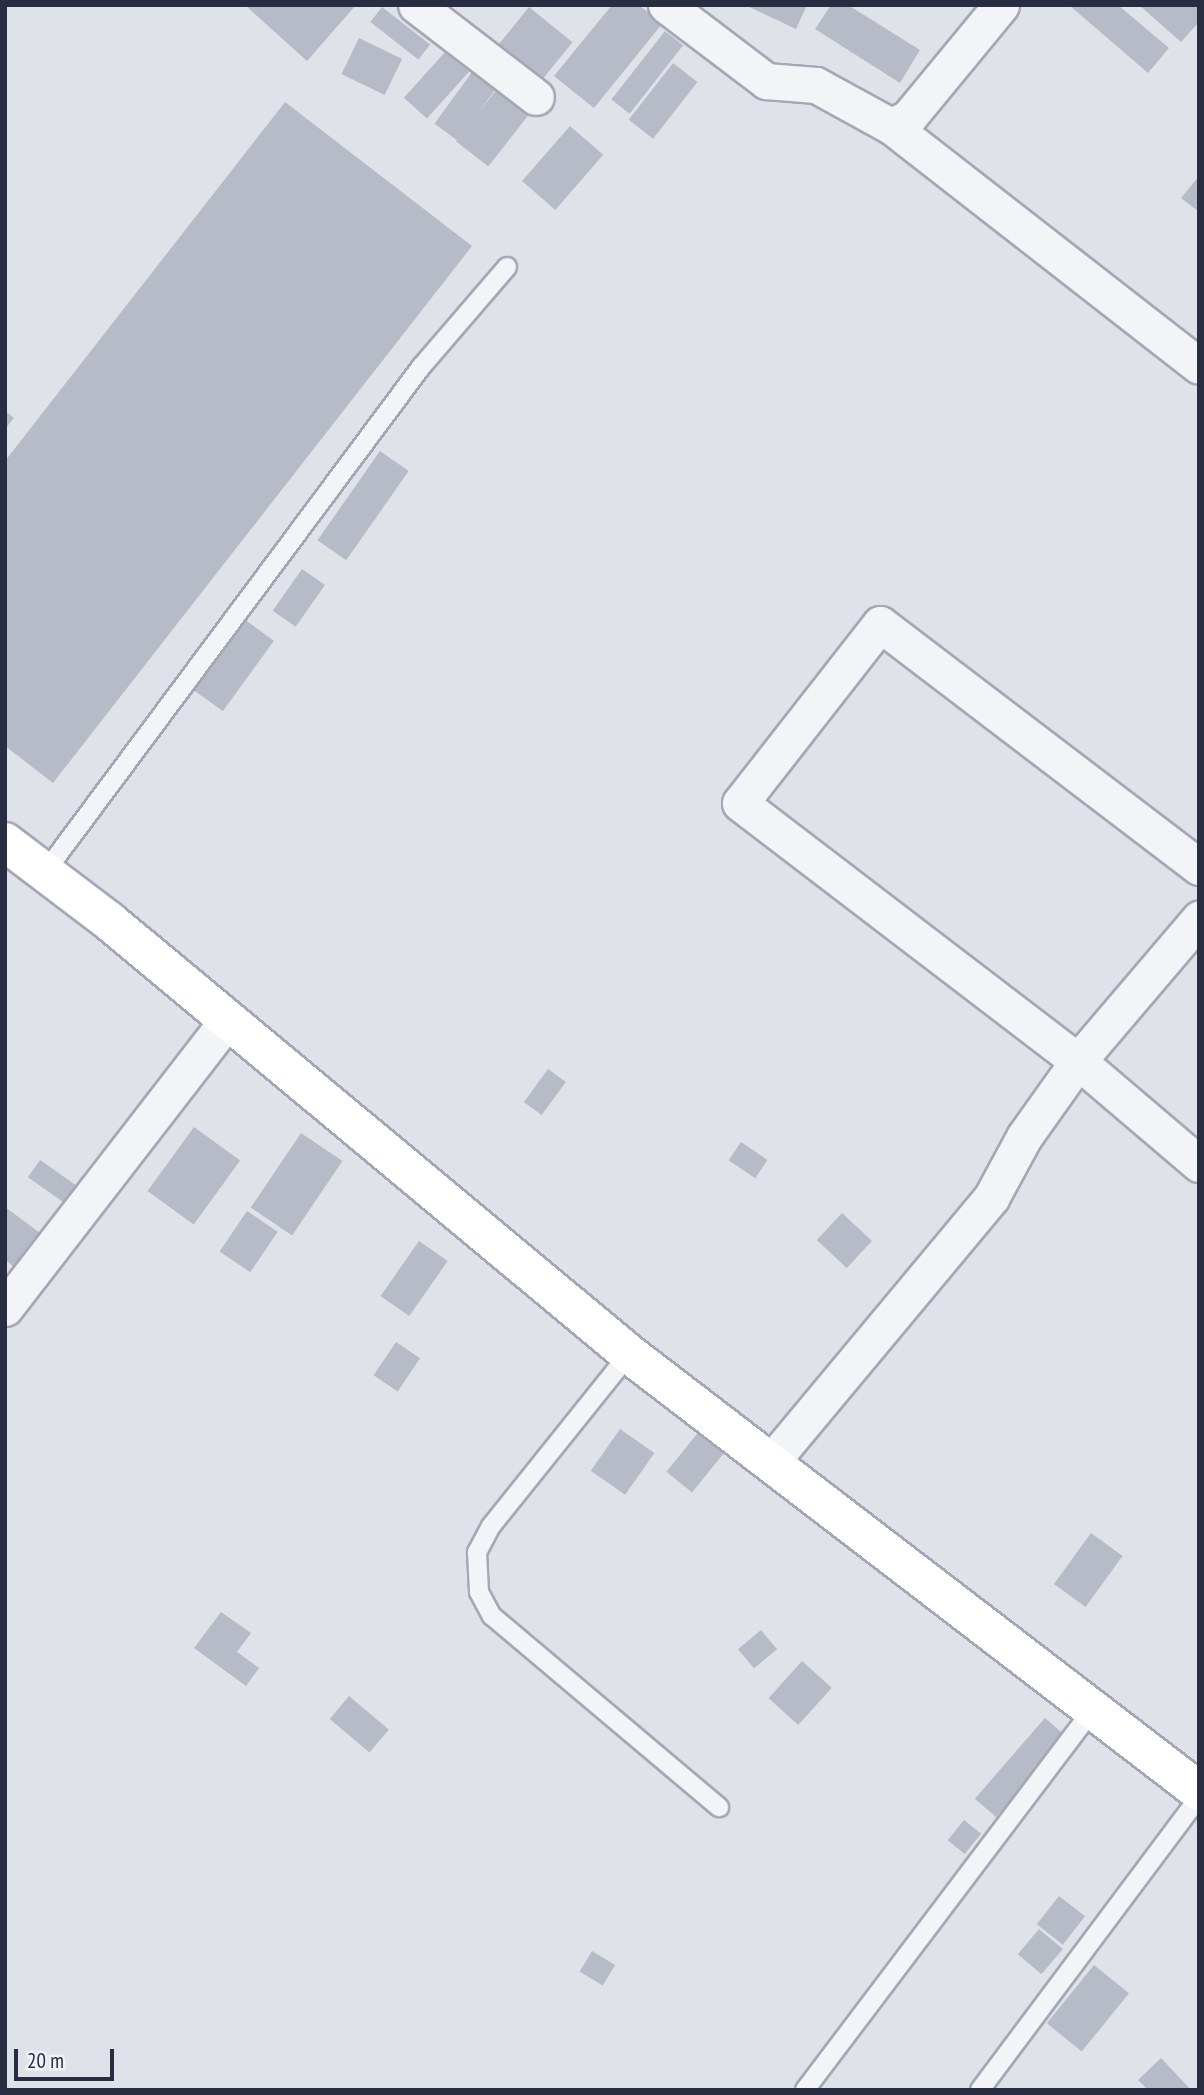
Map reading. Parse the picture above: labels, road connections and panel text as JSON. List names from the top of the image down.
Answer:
{
  "scale_bar": "20 m"
}
